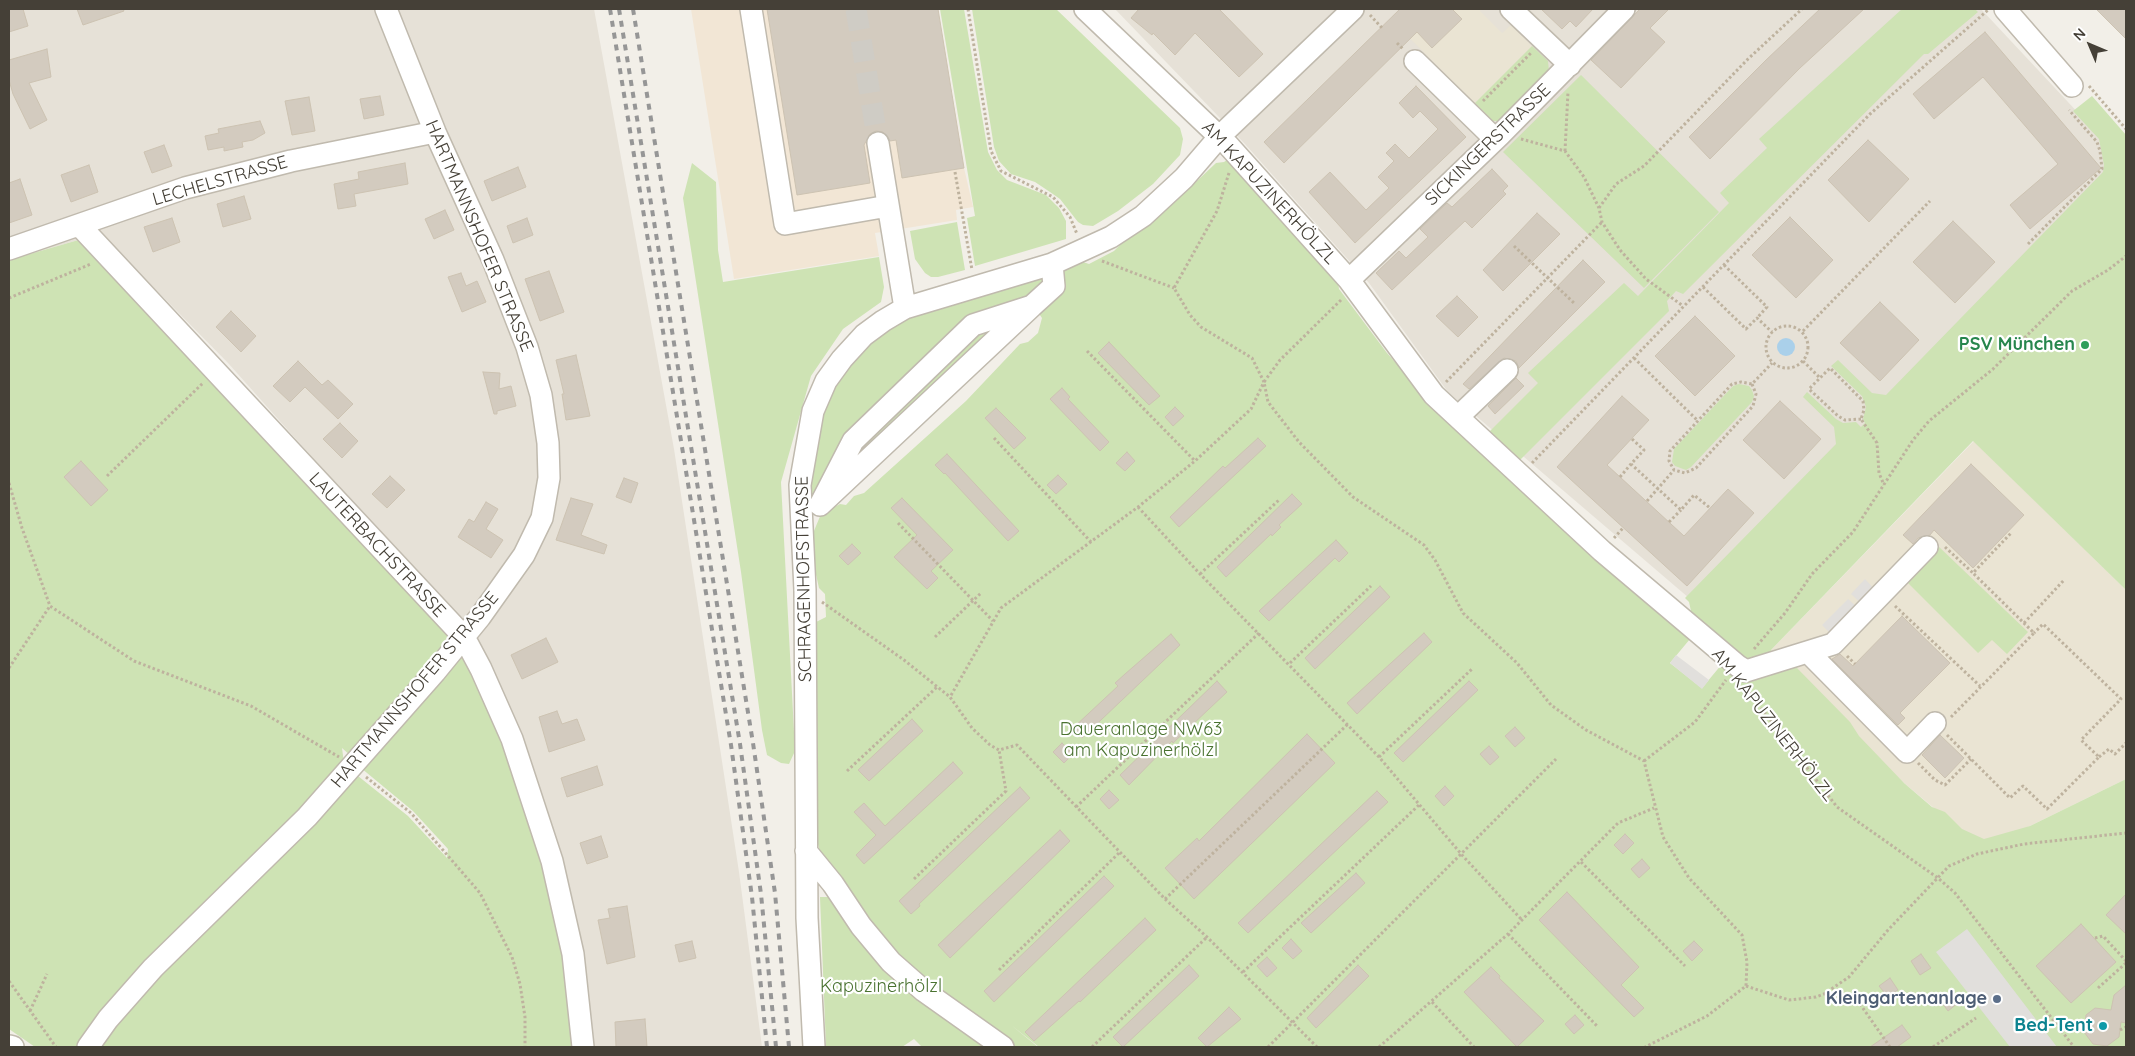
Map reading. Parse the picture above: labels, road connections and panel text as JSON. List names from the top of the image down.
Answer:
{
  "streets": {
    "street": [
      "SICKINGERSTRASSE",
      "LECHELSTRASSE",
      "AM KAPUZINERHÖLZL",
      "HARTMANNSHOFER STRASSE",
      "LAUTERBACHSTRASSE",
      "SCHRAGENHOFSTRASSE"
    ]
  },
  "crossings": [
    ["SICKINGERSTRASSE", "AM KAPUZINERHÖLZL"],
    ["LECHELSTRASSE", "HARTMANNSHOFER STRASSE"],
    ["LECHELSTRASSE", "LAUTERBACHSTRASSE"],
    ["AM KAPUZINERHÖLZL", "SCHRAGENHOFSTRASSE"],
    ["HARTMANNSHOFER STRASSE", "LAUTERBACHSTRASSE"]
  ],
  "parks": ["Daueranlage NW63 am Kapuzinerhölzl", "Kapuzinerhölzl"],
  "places": ["PSV München", "Kleingartenanlage", "Bed-Tent"],
  "north": "top left"
}
